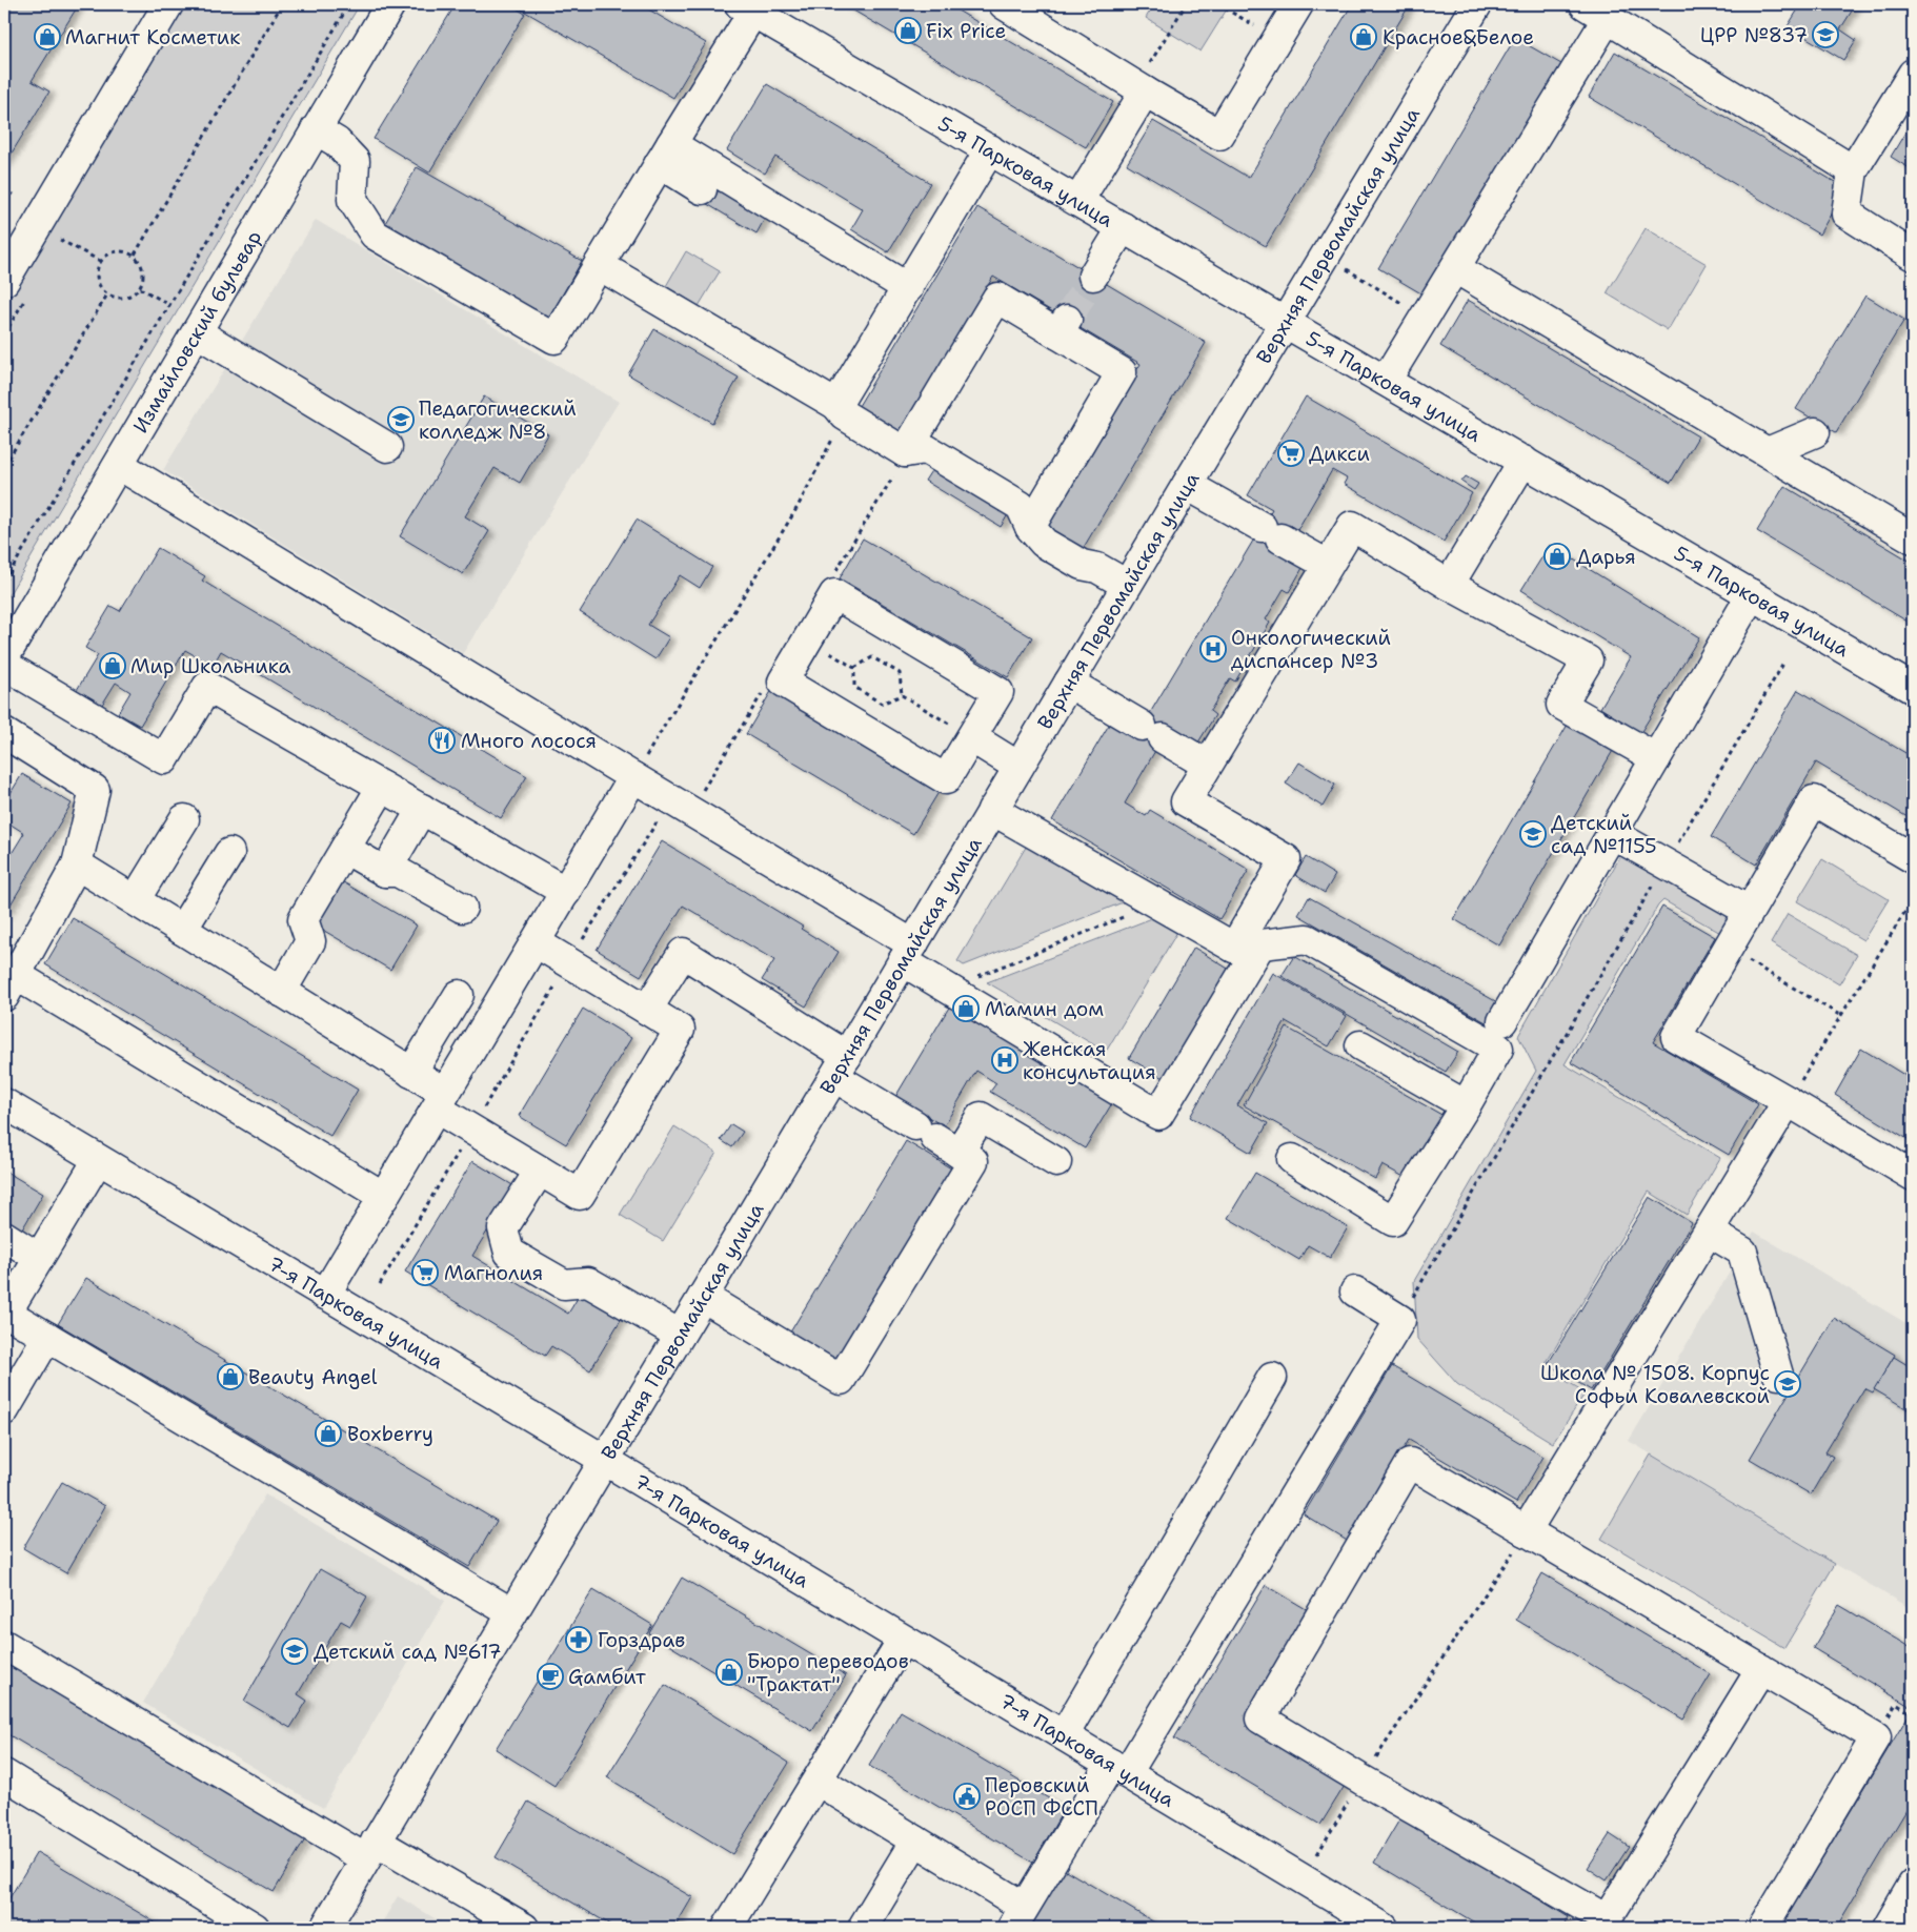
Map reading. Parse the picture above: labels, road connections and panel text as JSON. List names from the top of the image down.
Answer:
{
  "streets": {
    "street": [
      "5-я Парковая улица",
      "Верхняя Первомайская улица",
      "Измайловский бульвар",
      "7-я Парковая улица"
    ]
  },
  "crossings": [
    ["5-я Парковая улица", "Верхняя Первомайская улица"],
    ["Верхняя Первомайская улица", "7-я Парковая улица"]
  ],
  "places": {
    "shop": [
      "Fix Price",
      "Магнит Косметик",
      "Красное&Белое",
      "Дарья",
      "Мир Школьника",
      "Мамин дом",
      "Beauty Angel",
      "Boxberry",
      "Бюро переводов \"Трактат\""
    ],
    "school or university": [
      "ЦРР №837",
      "Педагогический колледж №8",
      "Детский сад №1155",
      "Школа № 1508. Корпус Софьи Ковалевской",
      "Детский сад №617"
    ],
    "supermarket": ["Дикси", "Магнолия"],
    "hospital": ["Онкологический диспансер №3", "Женская консультация"],
    "restaurant": ["Много лосося"],
    "pharmacy": ["Горздрав"],
    "cafe": ["Gамбит"],
    "public building": ["Перовский РОСП ФССП"]
  }
}
